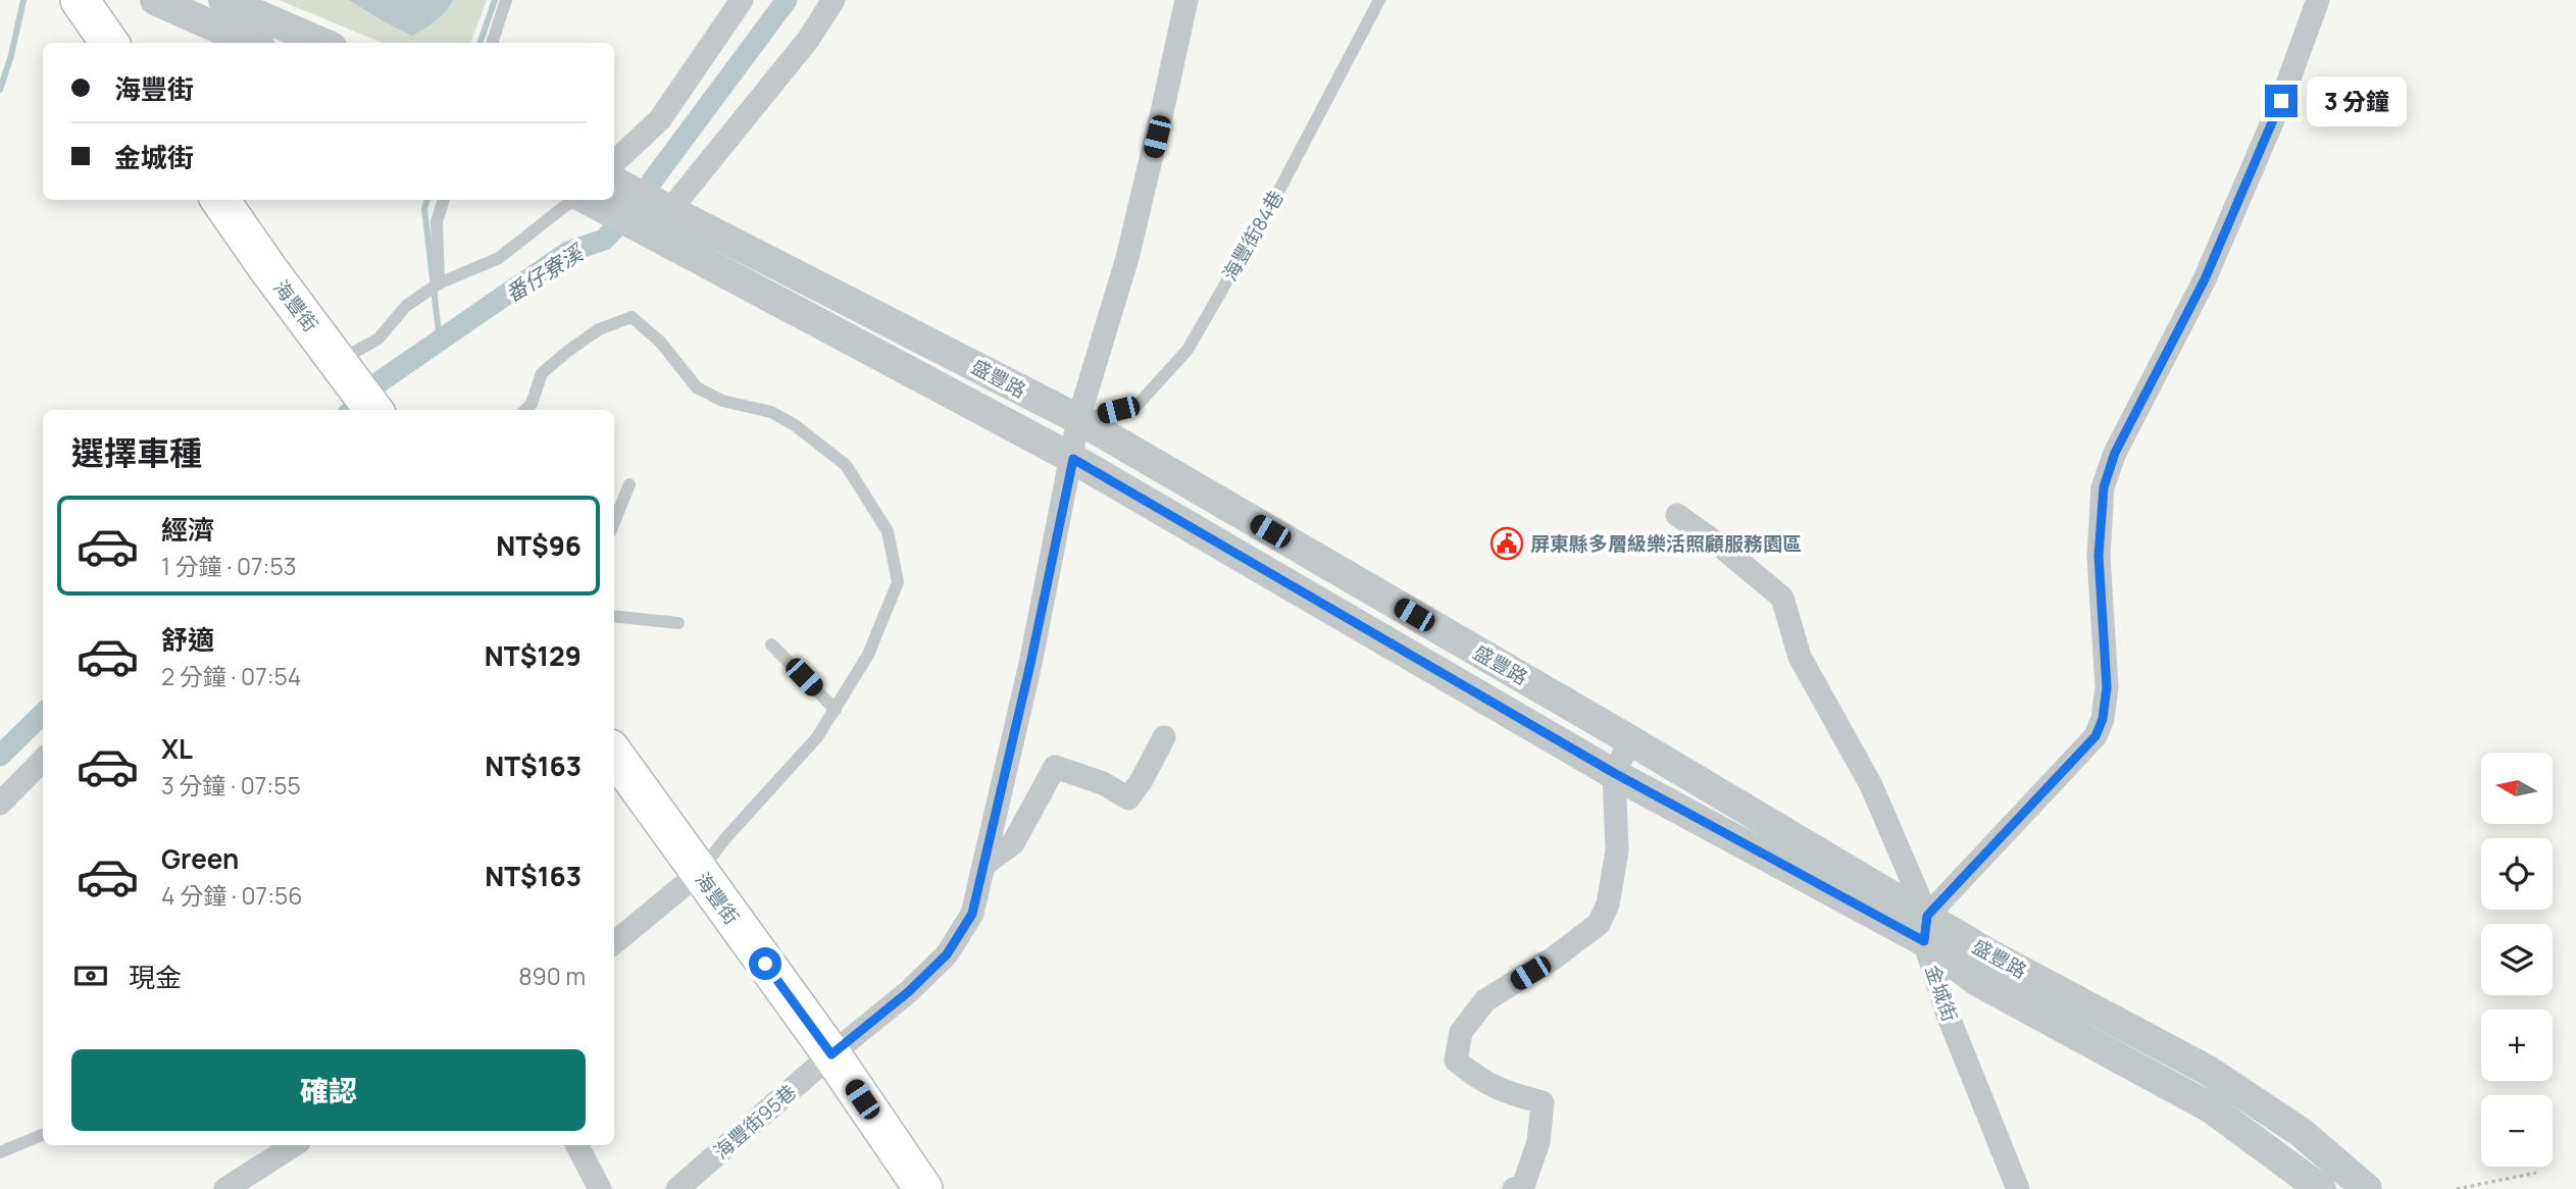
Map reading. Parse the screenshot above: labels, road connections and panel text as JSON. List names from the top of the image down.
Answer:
{
  "streets": {
    "main road": ["海豐街"],
    "street": ["盛豐路", "金城街", "海豐街95巷"],
    "lane": ["海豐街84巷"]
  },
  "crossings": [
    ["海豐街84巷", "盛豐路"],
    ["海豐街", "海豐街95巷"],
    ["盛豐路", "金城街"]
  ],
  "water": ["番仔寮溪"],
  "places": {
    "public building": ["屏東縣多層級樂活照顧服務園區"]
  },
  "north": "left",
  "page": {
    "banner": ["海豐街", "金城街"],
    "bubble": "3 分鐘",
    "heading": "選擇車種",
    "list": [
      {
        "name": "經濟",
        "note": "1 分鐘 · 07:53",
        "value": "NT$96"
      },
      {
        "name": "舒適",
        "note": "2 分鐘 · 07:54",
        "value": "NT$129"
      },
      {
        "name": "XL",
        "note": "3 分鐘 · 07:55",
        "value": "NT$163"
      },
      {
        "name": "Green",
        "note": "4 分鐘 · 07:56",
        "value": "NT$163"
      }
    ],
    "map_buttons": ["+", "−"],
    "pay": ["現金", "890 m"],
    "buttons": "確認"
  }
}
